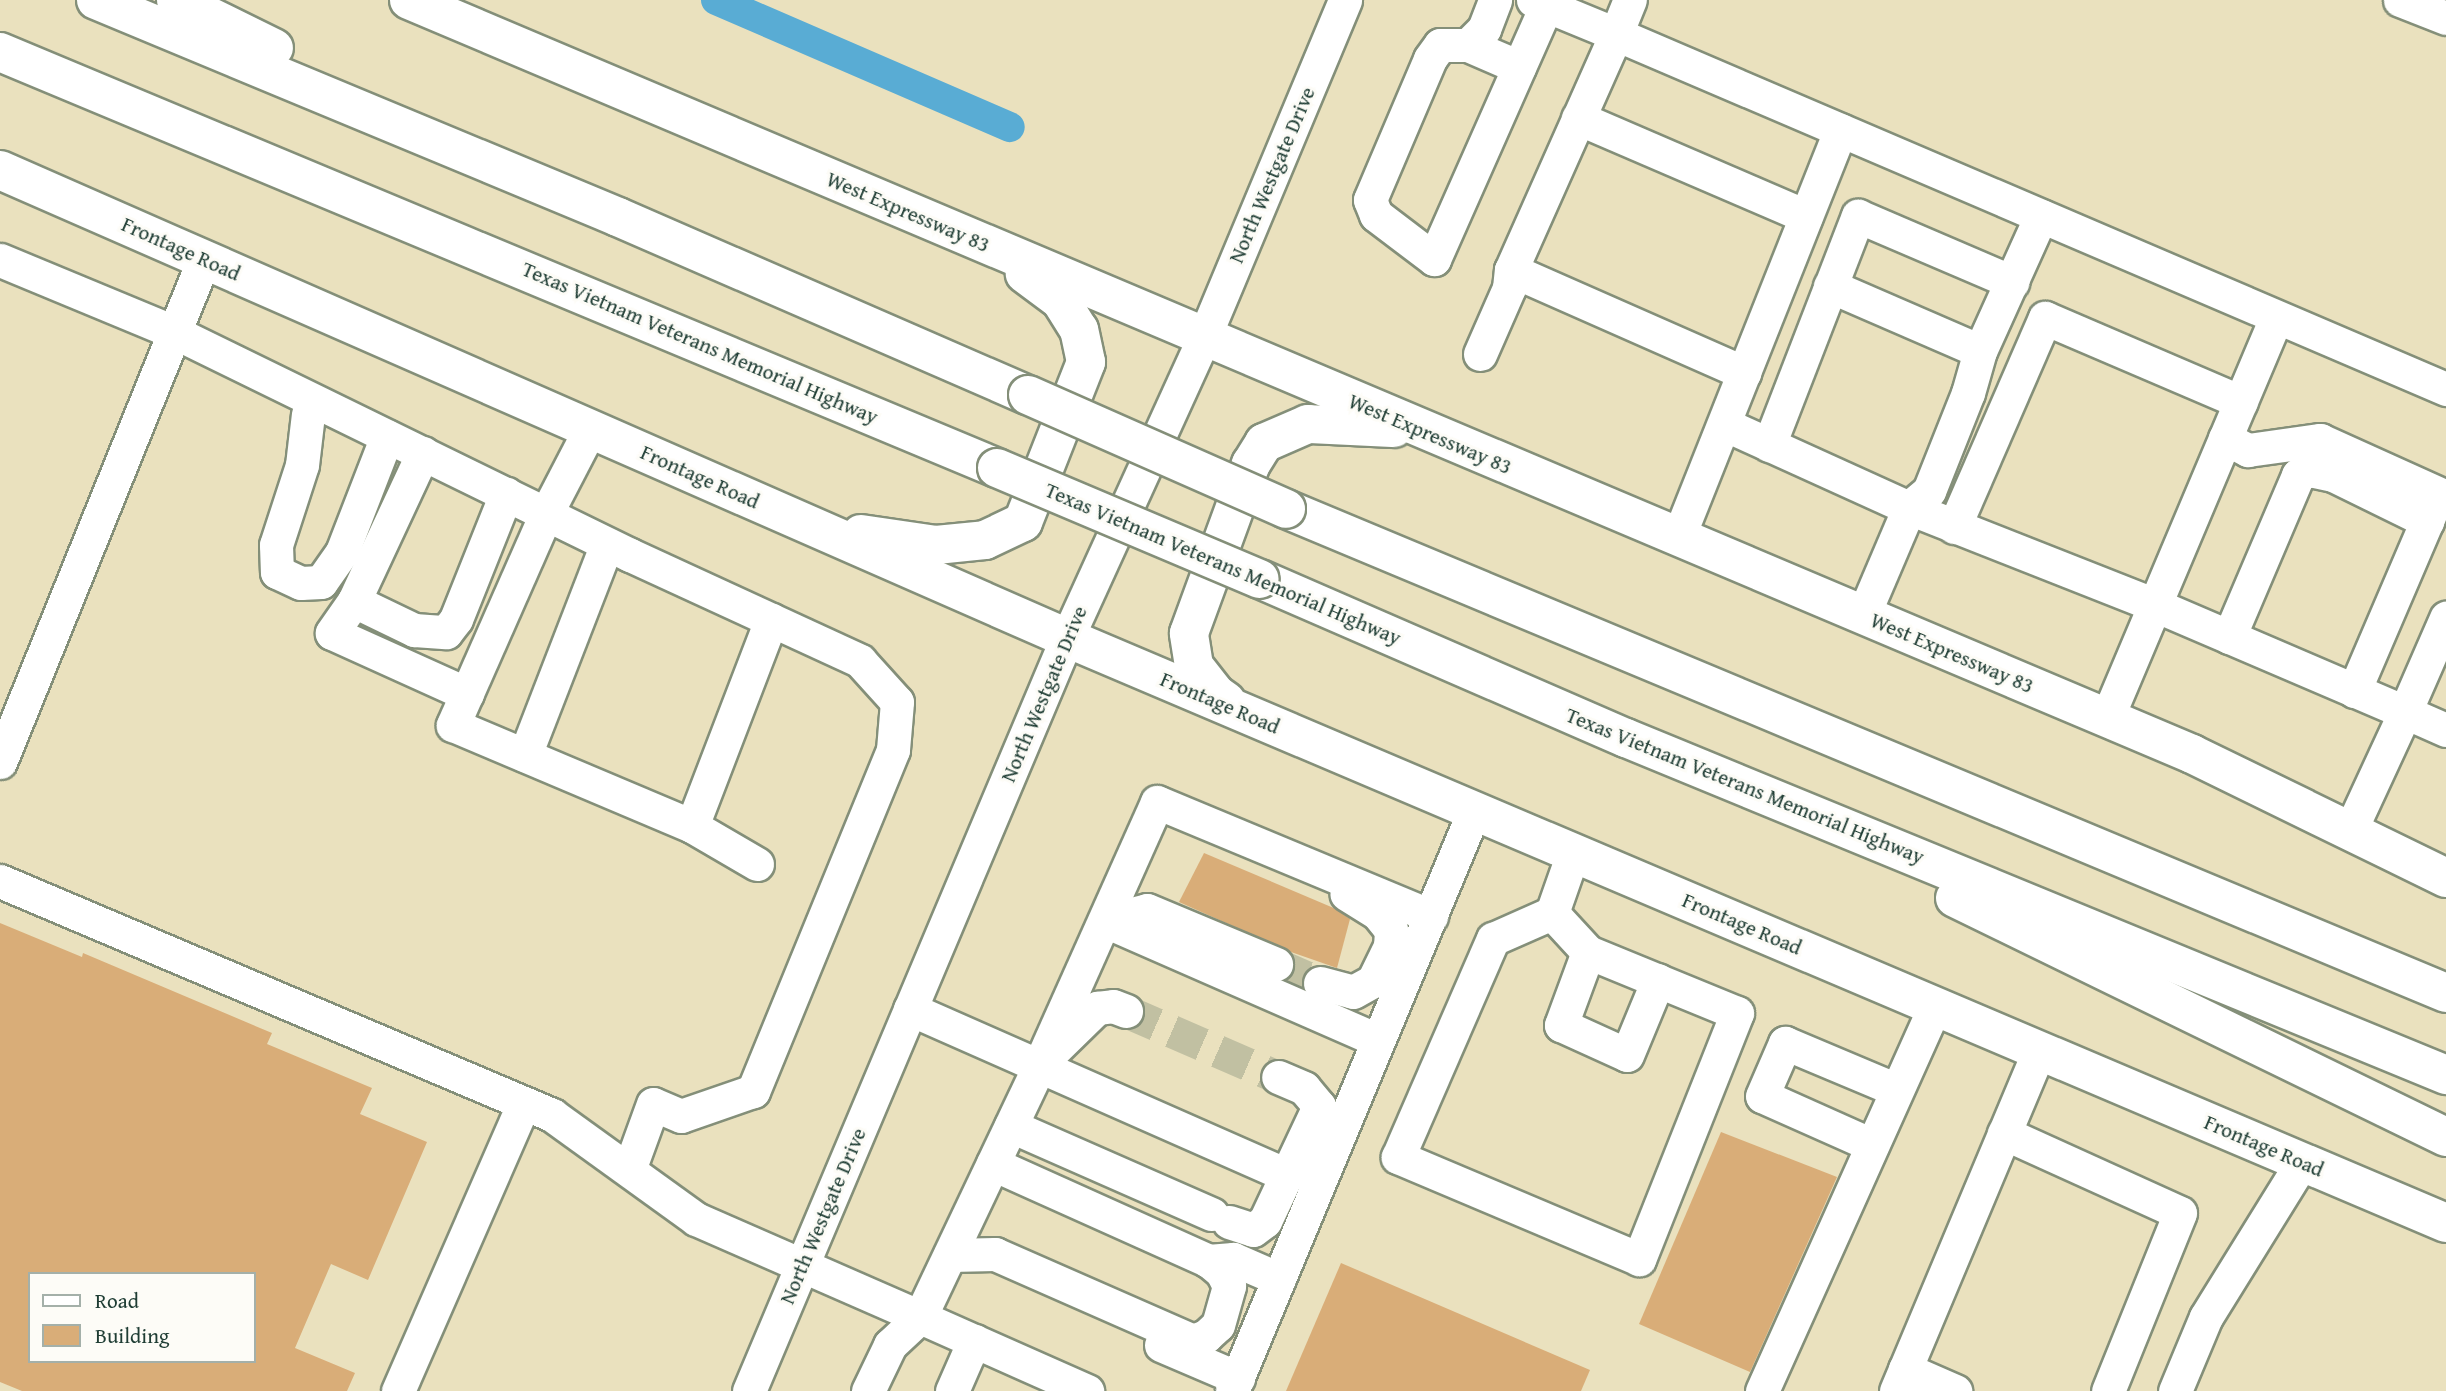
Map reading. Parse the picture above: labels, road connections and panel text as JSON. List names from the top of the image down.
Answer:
{
  "streets": {
    "main road": ["West Expressway 83", "Frontage Road", "Texas Vietnam Veterans Memorial Highway"],
    "street": ["North Westgate Drive"]
  },
  "crossings": [
    ["North Westgate Drive", "West Expressway 83"],
    ["North Westgate Drive", "Frontage Road"]
  ],
  "legend": ["Road", "Building"]
}
